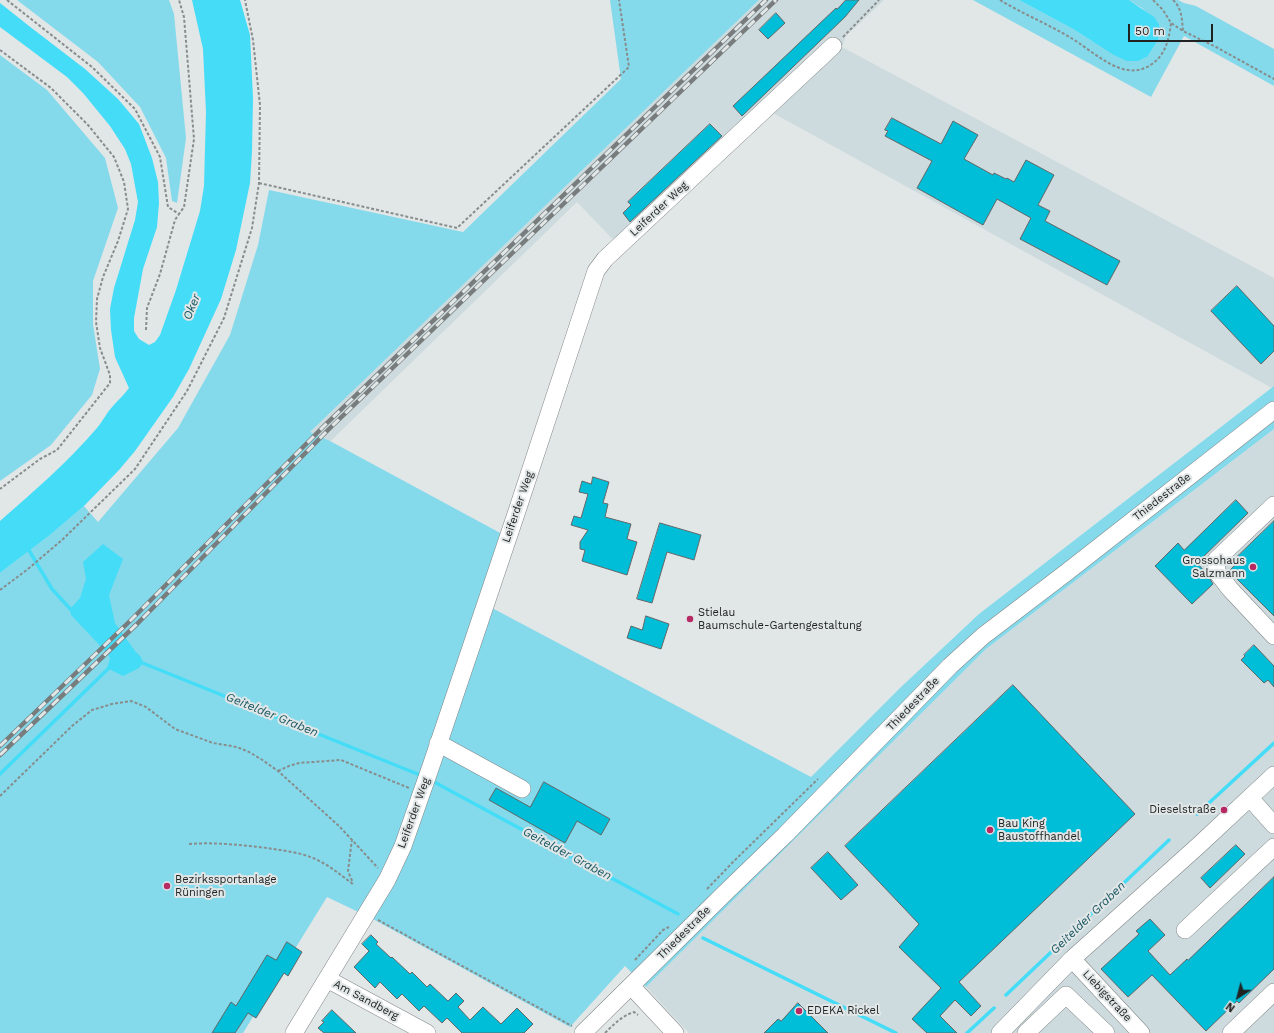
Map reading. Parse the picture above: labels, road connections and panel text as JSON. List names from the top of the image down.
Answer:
{
  "streets": {
    "street": [
      "Leiferder Weg",
      "Thiedestraße",
      "Liebigstraße",
      "Am Sandberg"
    ]
  },
  "crossings": [
    ["Leiferder Weg", "Am Sandberg"]
  ],
  "water": ["Oker", "Geitelder Graben"],
  "places": [
    "Grossohaus Salzmann",
    "Stielau Baumschule-Gartengestaltung",
    "Dieselstraße",
    "Bau King Baustoffhandel",
    "Bezirkssportanlage Rüningen",
    "EDEKA Rickel"
  ],
  "scale_bar": "50 m",
  "north": "bottom left"
}
